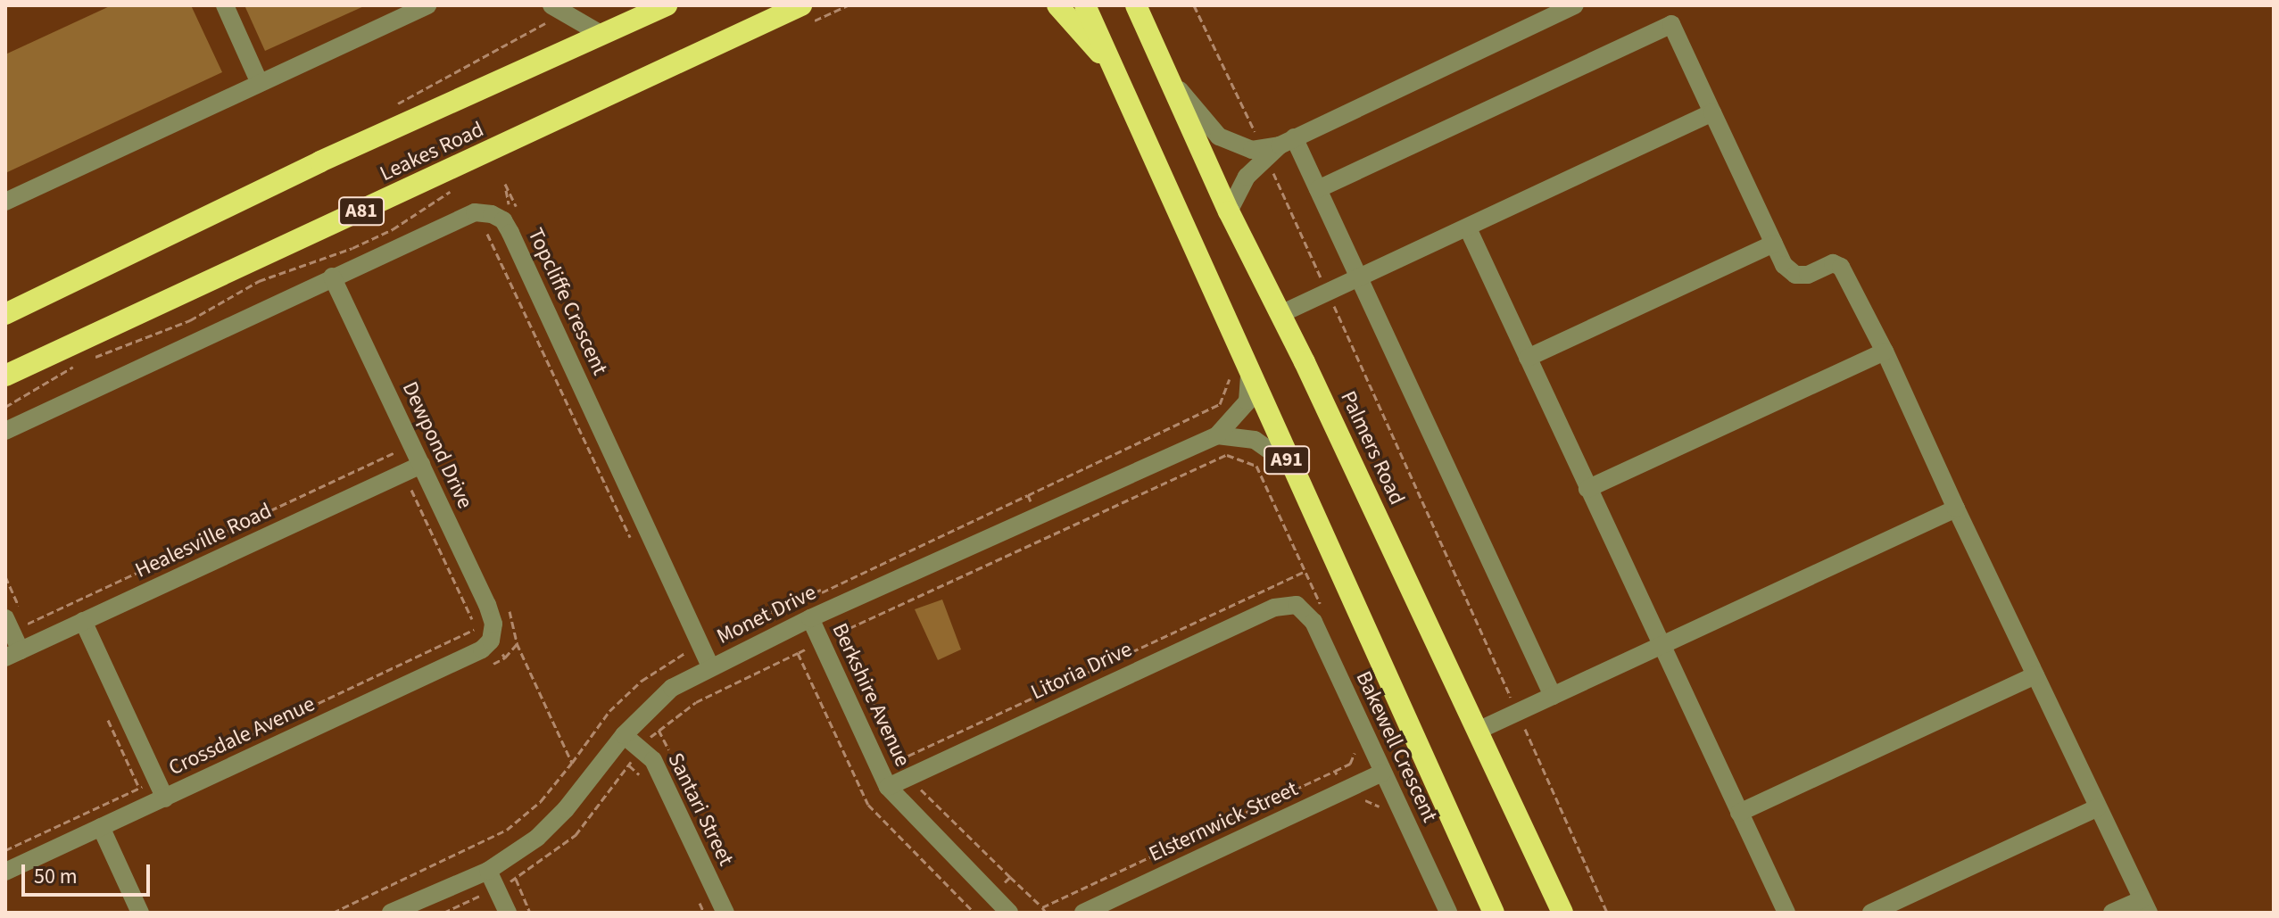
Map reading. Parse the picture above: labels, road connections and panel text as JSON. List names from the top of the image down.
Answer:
{
  "streets": {
    "highway": [
      "Leakes Road",
      "A81",
      "Palmers Road",
      "A91"
    ],
    "street": [
      "Topcliffe Crescent",
      "Dewpond Drive",
      "Healesville Road",
      "Monet Drive",
      "Litoria Drive",
      "Berkshire Avenue",
      "Crossdale Avenue",
      "Bakewell Crescent",
      "Santari Street",
      "Elsternwick Street"
    ]
  },
  "crossings": [
    ["Topcliffe Crescent", "Dewpond Drive"],
    ["Topcliffe Crescent", "Monet Drive"],
    ["Dewpond Drive", "Healesville Road"],
    ["Dewpond Drive", "Crossdale Avenue"],
    ["A91", "Monet Drive"],
    ["Monet Drive", "Berkshire Avenue"],
    ["Monet Drive", "Santari Street"],
    ["Litoria Drive", "Berkshire Avenue"],
    ["Litoria Drive", "Bakewell Crescent"],
    ["Bakewell Crescent", "Elsternwick Street"]
  ],
  "scale_bar": "50 m"
}
